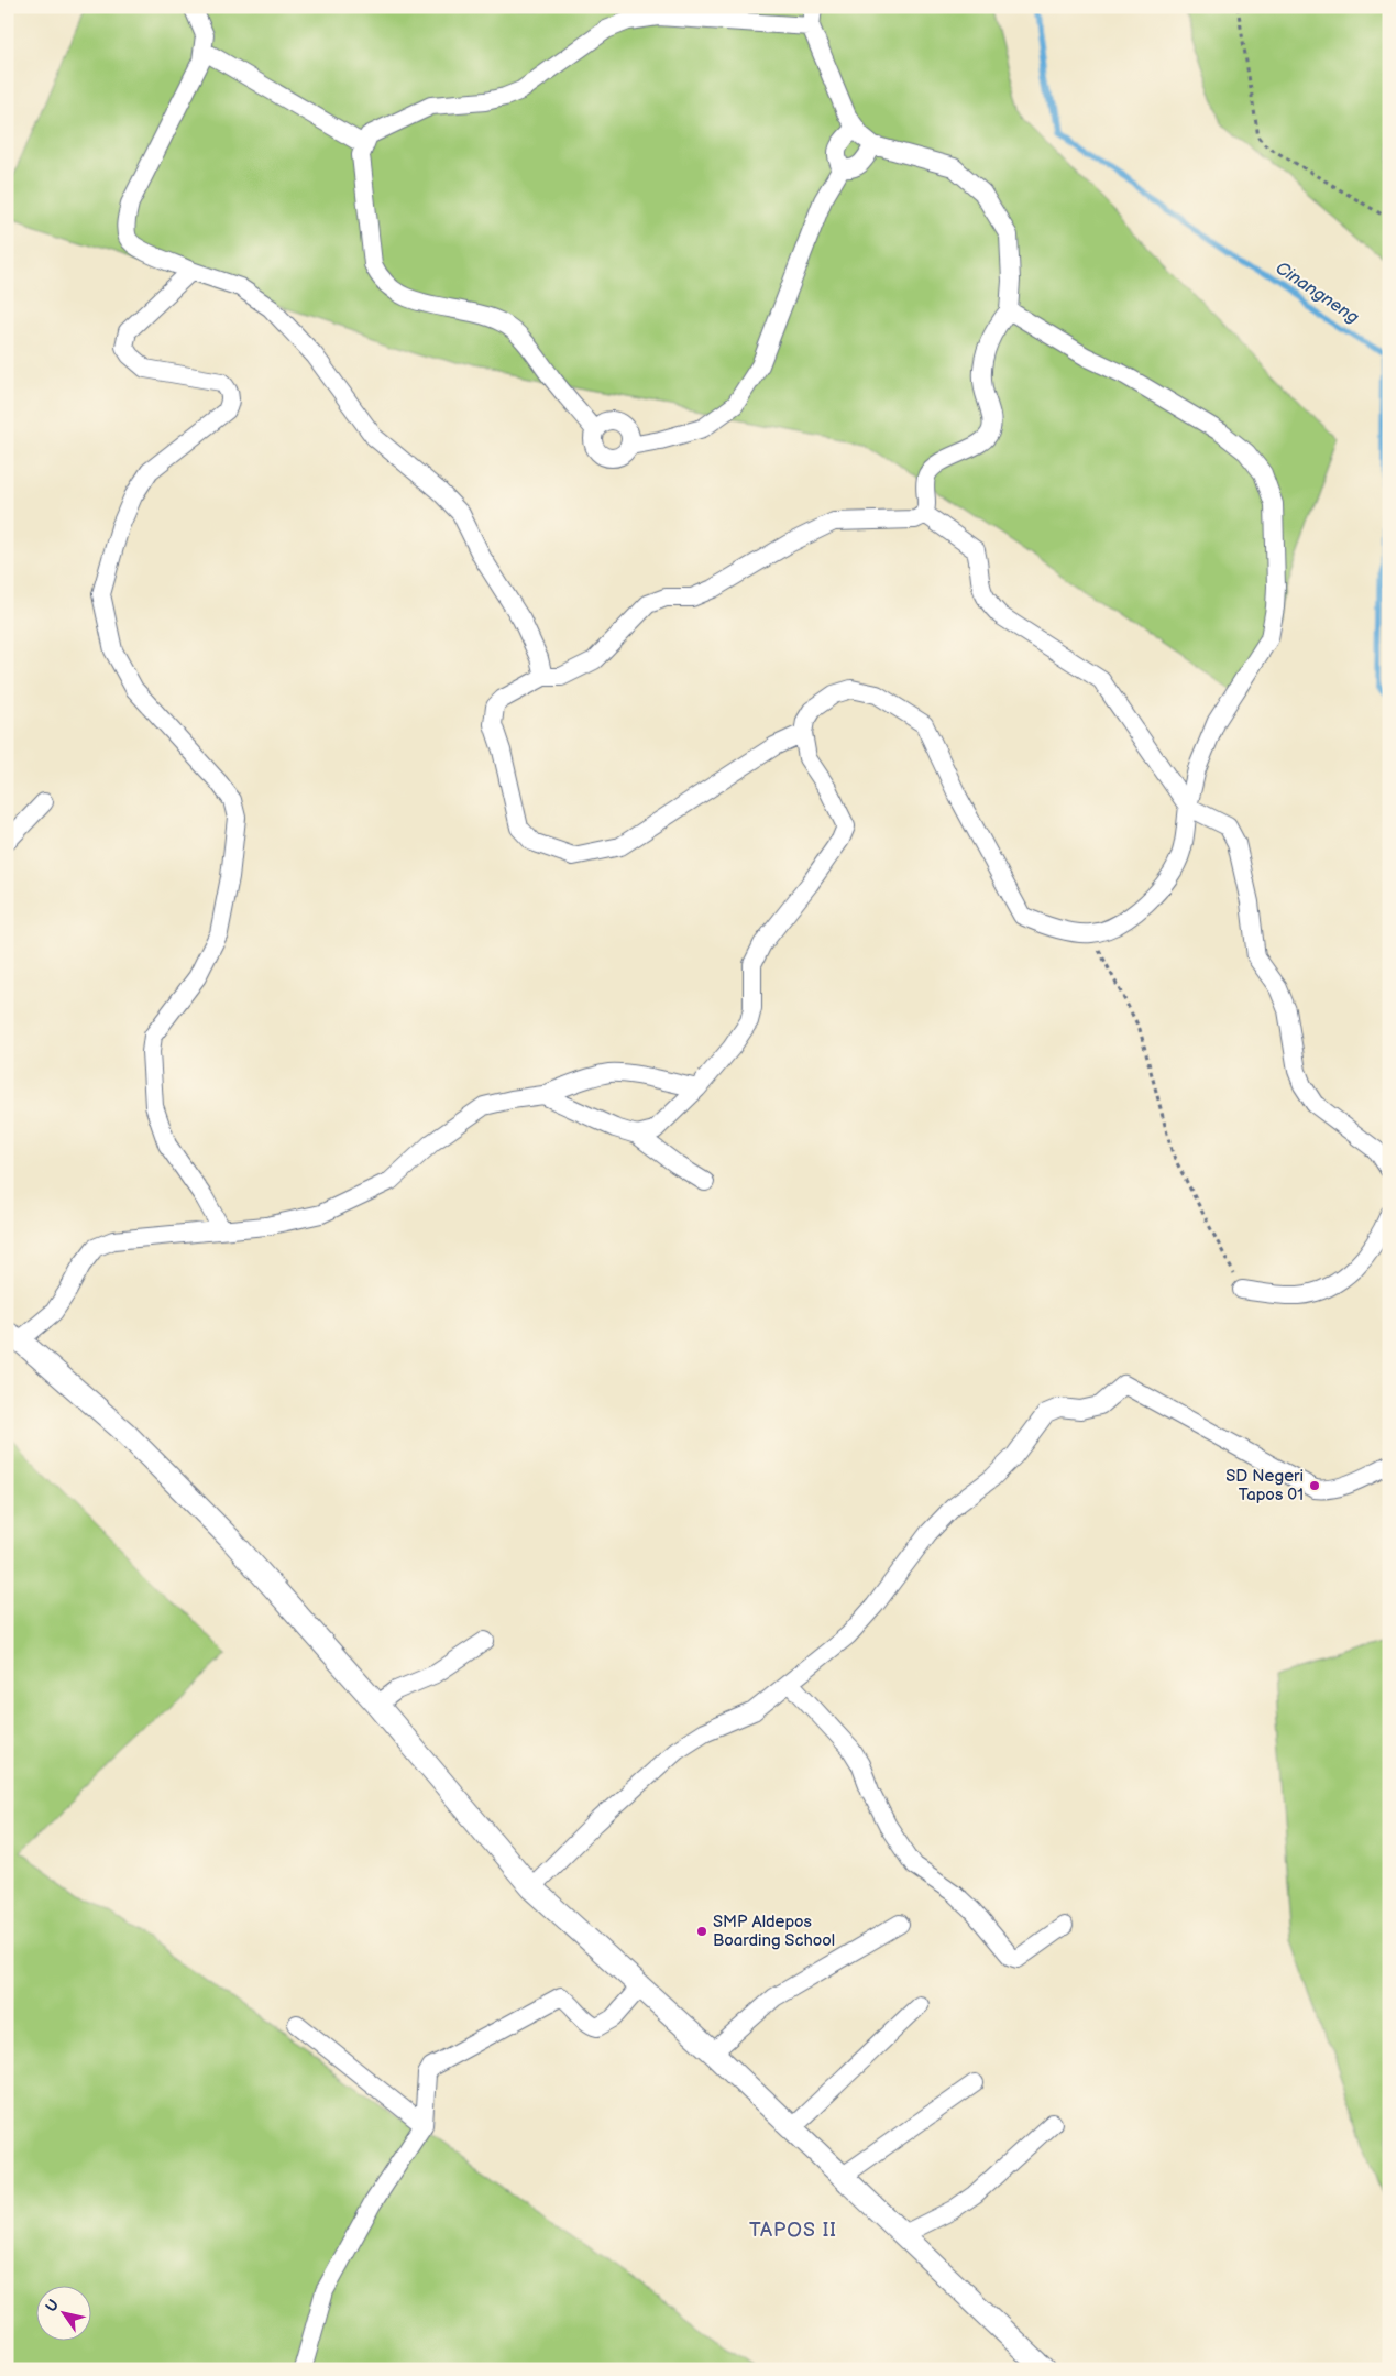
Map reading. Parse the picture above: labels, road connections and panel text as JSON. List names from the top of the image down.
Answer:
{
  "districts": ["TAPOS II"],
  "water": ["Cinangneng"],
  "places": ["SD Negeri Tapos 01", "SMP Aldepos Boarding School"],
  "north": "top left"
}
